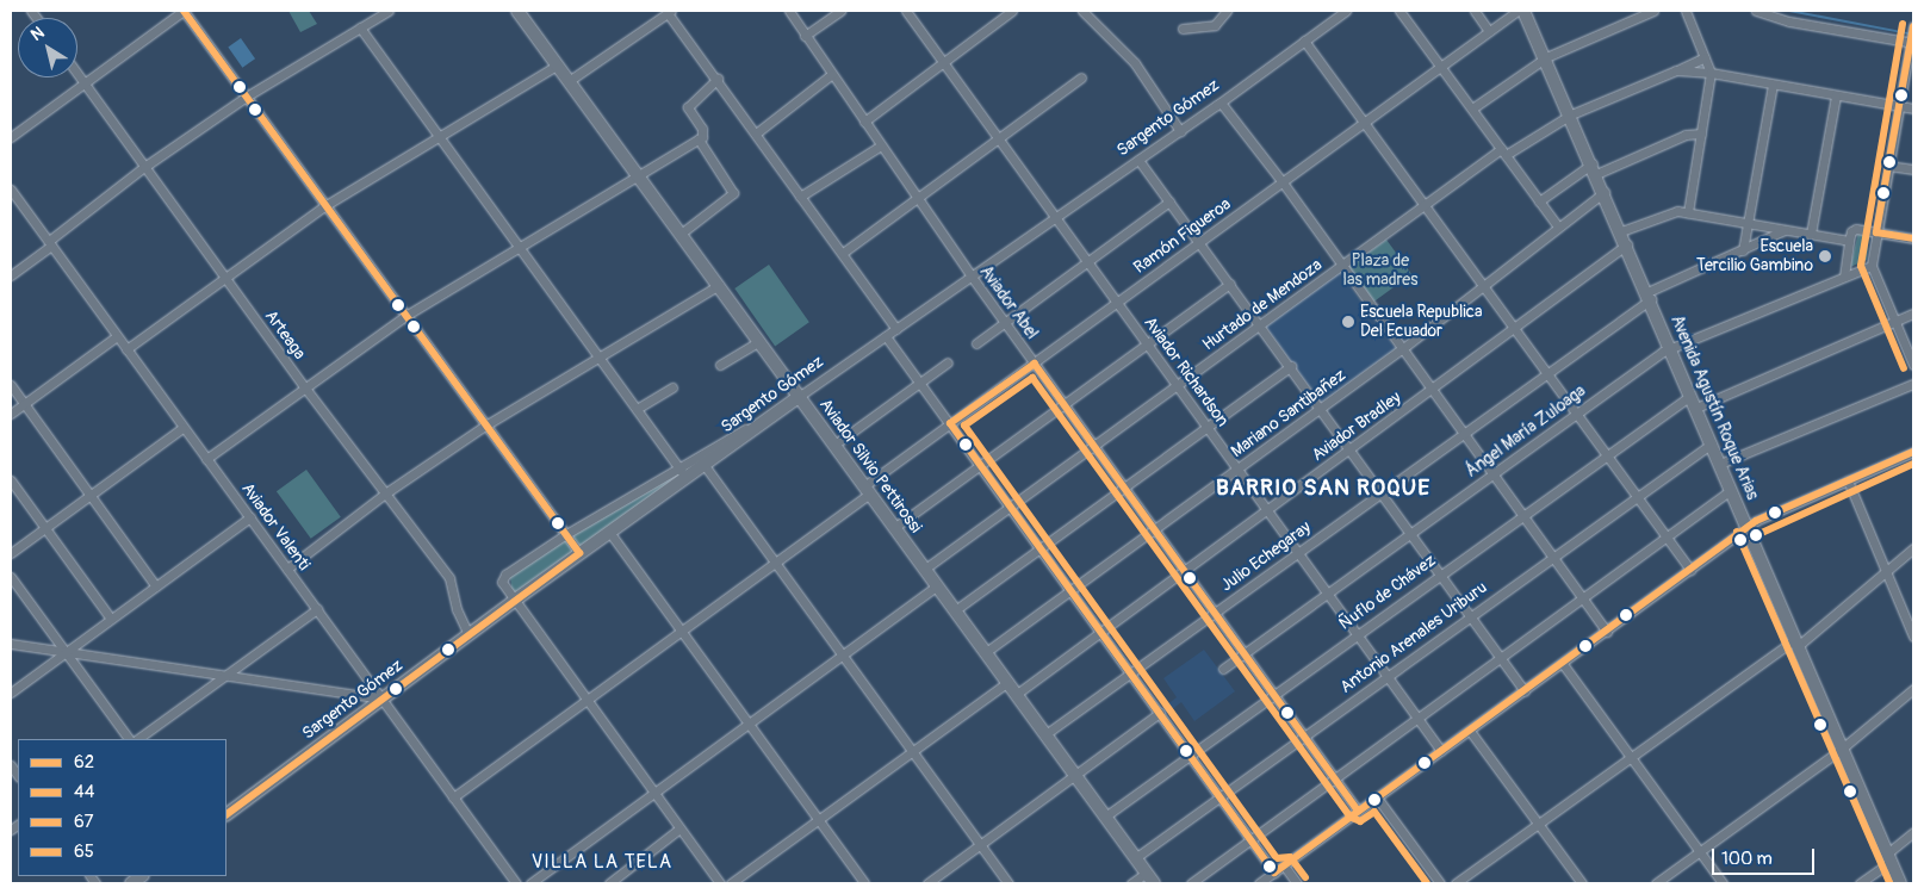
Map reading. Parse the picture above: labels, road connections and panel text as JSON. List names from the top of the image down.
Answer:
{
  "streets": {
    "main road": ["Sargento Gómez", "Avenida Agustín Roque Arias", "Aviador Silvio Pettirossi"],
    "street": [
      "Ramón Figueroa",
      "Aviador Abel",
      "Hurtado de Mendoza",
      "Arteaga",
      "Aviador Richardson",
      "Mariano Santibañez",
      "Aviador Bradley",
      "Ángel María Zuloaga",
      "Aviador Valenti",
      "Julio Echegaray",
      "Ñuflo de Chávez",
      "Antonio Arenales Uriburu"
    ]
  },
  "crossings": [
    ["Sargento Gómez", "Aviador Abel"],
    ["Sargento Gómez", "Arteaga"],
    ["Sargento Gómez", "Aviador Richardson"],
    ["Sargento Gómez", "Aviador Silvio Pettirossi"],
    ["Sargento Gómez", "Aviador Valenti"],
    ["Ramón Figueroa", "Aviador Abel"],
    ["Ramón Figueroa", "Aviador Richardson"],
    ["Ramón Figueroa", "Aviador Silvio Pettirossi"],
    ["Ramón Figueroa", "Aviador Valenti"],
    ["Aviador Abel", "Hurtado de Mendoza"],
    ["Aviador Abel", "Mariano Santibañez"],
    ["Aviador Abel", "Aviador Bradley"],
    ["Aviador Abel", "Ángel María Zuloaga"],
    ["Aviador Abel", "Julio Echegaray"],
    ["Aviador Abel", "Ñuflo de Chávez"],
    ["Aviador Abel", "Antonio Arenales Uriburu"],
    ["Hurtado de Mendoza", "Aviador Richardson"],
    ["Hurtado de Mendoza", "Avenida Agustín Roque Arias"],
    ["Hurtado de Mendoza", "Aviador Silvio Pettirossi"],
    ["Aviador Richardson", "Mariano Santibañez"],
    ["Aviador Richardson", "Aviador Bradley"],
    ["Aviador Richardson", "Ángel María Zuloaga"],
    ["Aviador Richardson", "Julio Echegaray"],
    ["Aviador Richardson", "Ñuflo de Chávez"],
    ["Aviador Richardson", "Antonio Arenales Uriburu"],
    ["Avenida Agustín Roque Arias", "Mariano Santibañez"],
    ["Avenida Agustín Roque Arias", "Aviador Bradley"],
    ["Avenida Agustín Roque Arias", "Ángel María Zuloaga"],
    ["Avenida Agustín Roque Arias", "Julio Echegaray"],
    ["Avenida Agustín Roque Arias", "Ñuflo de Chávez"],
    ["Avenida Agustín Roque Arias", "Antonio Arenales Uriburu"],
    ["Mariano Santibañez", "Aviador Silvio Pettirossi"],
    ["Aviador Bradley", "Aviador Silvio Pettirossi"],
    ["Aviador Silvio Pettirossi", "Julio Echegaray"],
    ["Aviador Silvio Pettirossi", "Ñuflo de Chávez"],
    ["Aviador Silvio Pettirossi", "Antonio Arenales Uriburu"]
  ],
  "districts": ["BARRIO SAN ROQUE", "VILLA LA TELA"],
  "parks": ["Plaza de las madres"],
  "places": ["Escuela Tercilio Gambino", "Escuela Republica Del Ecuador"],
  "lines": [
    "transit line 44",
    "transit line 67",
    "transit line 62",
    "transit line 65"
  ],
  "legend": [
    "62",
    "44",
    "67",
    "65"
  ],
  "scale_bar": "100 m",
  "north": "top left"
}
